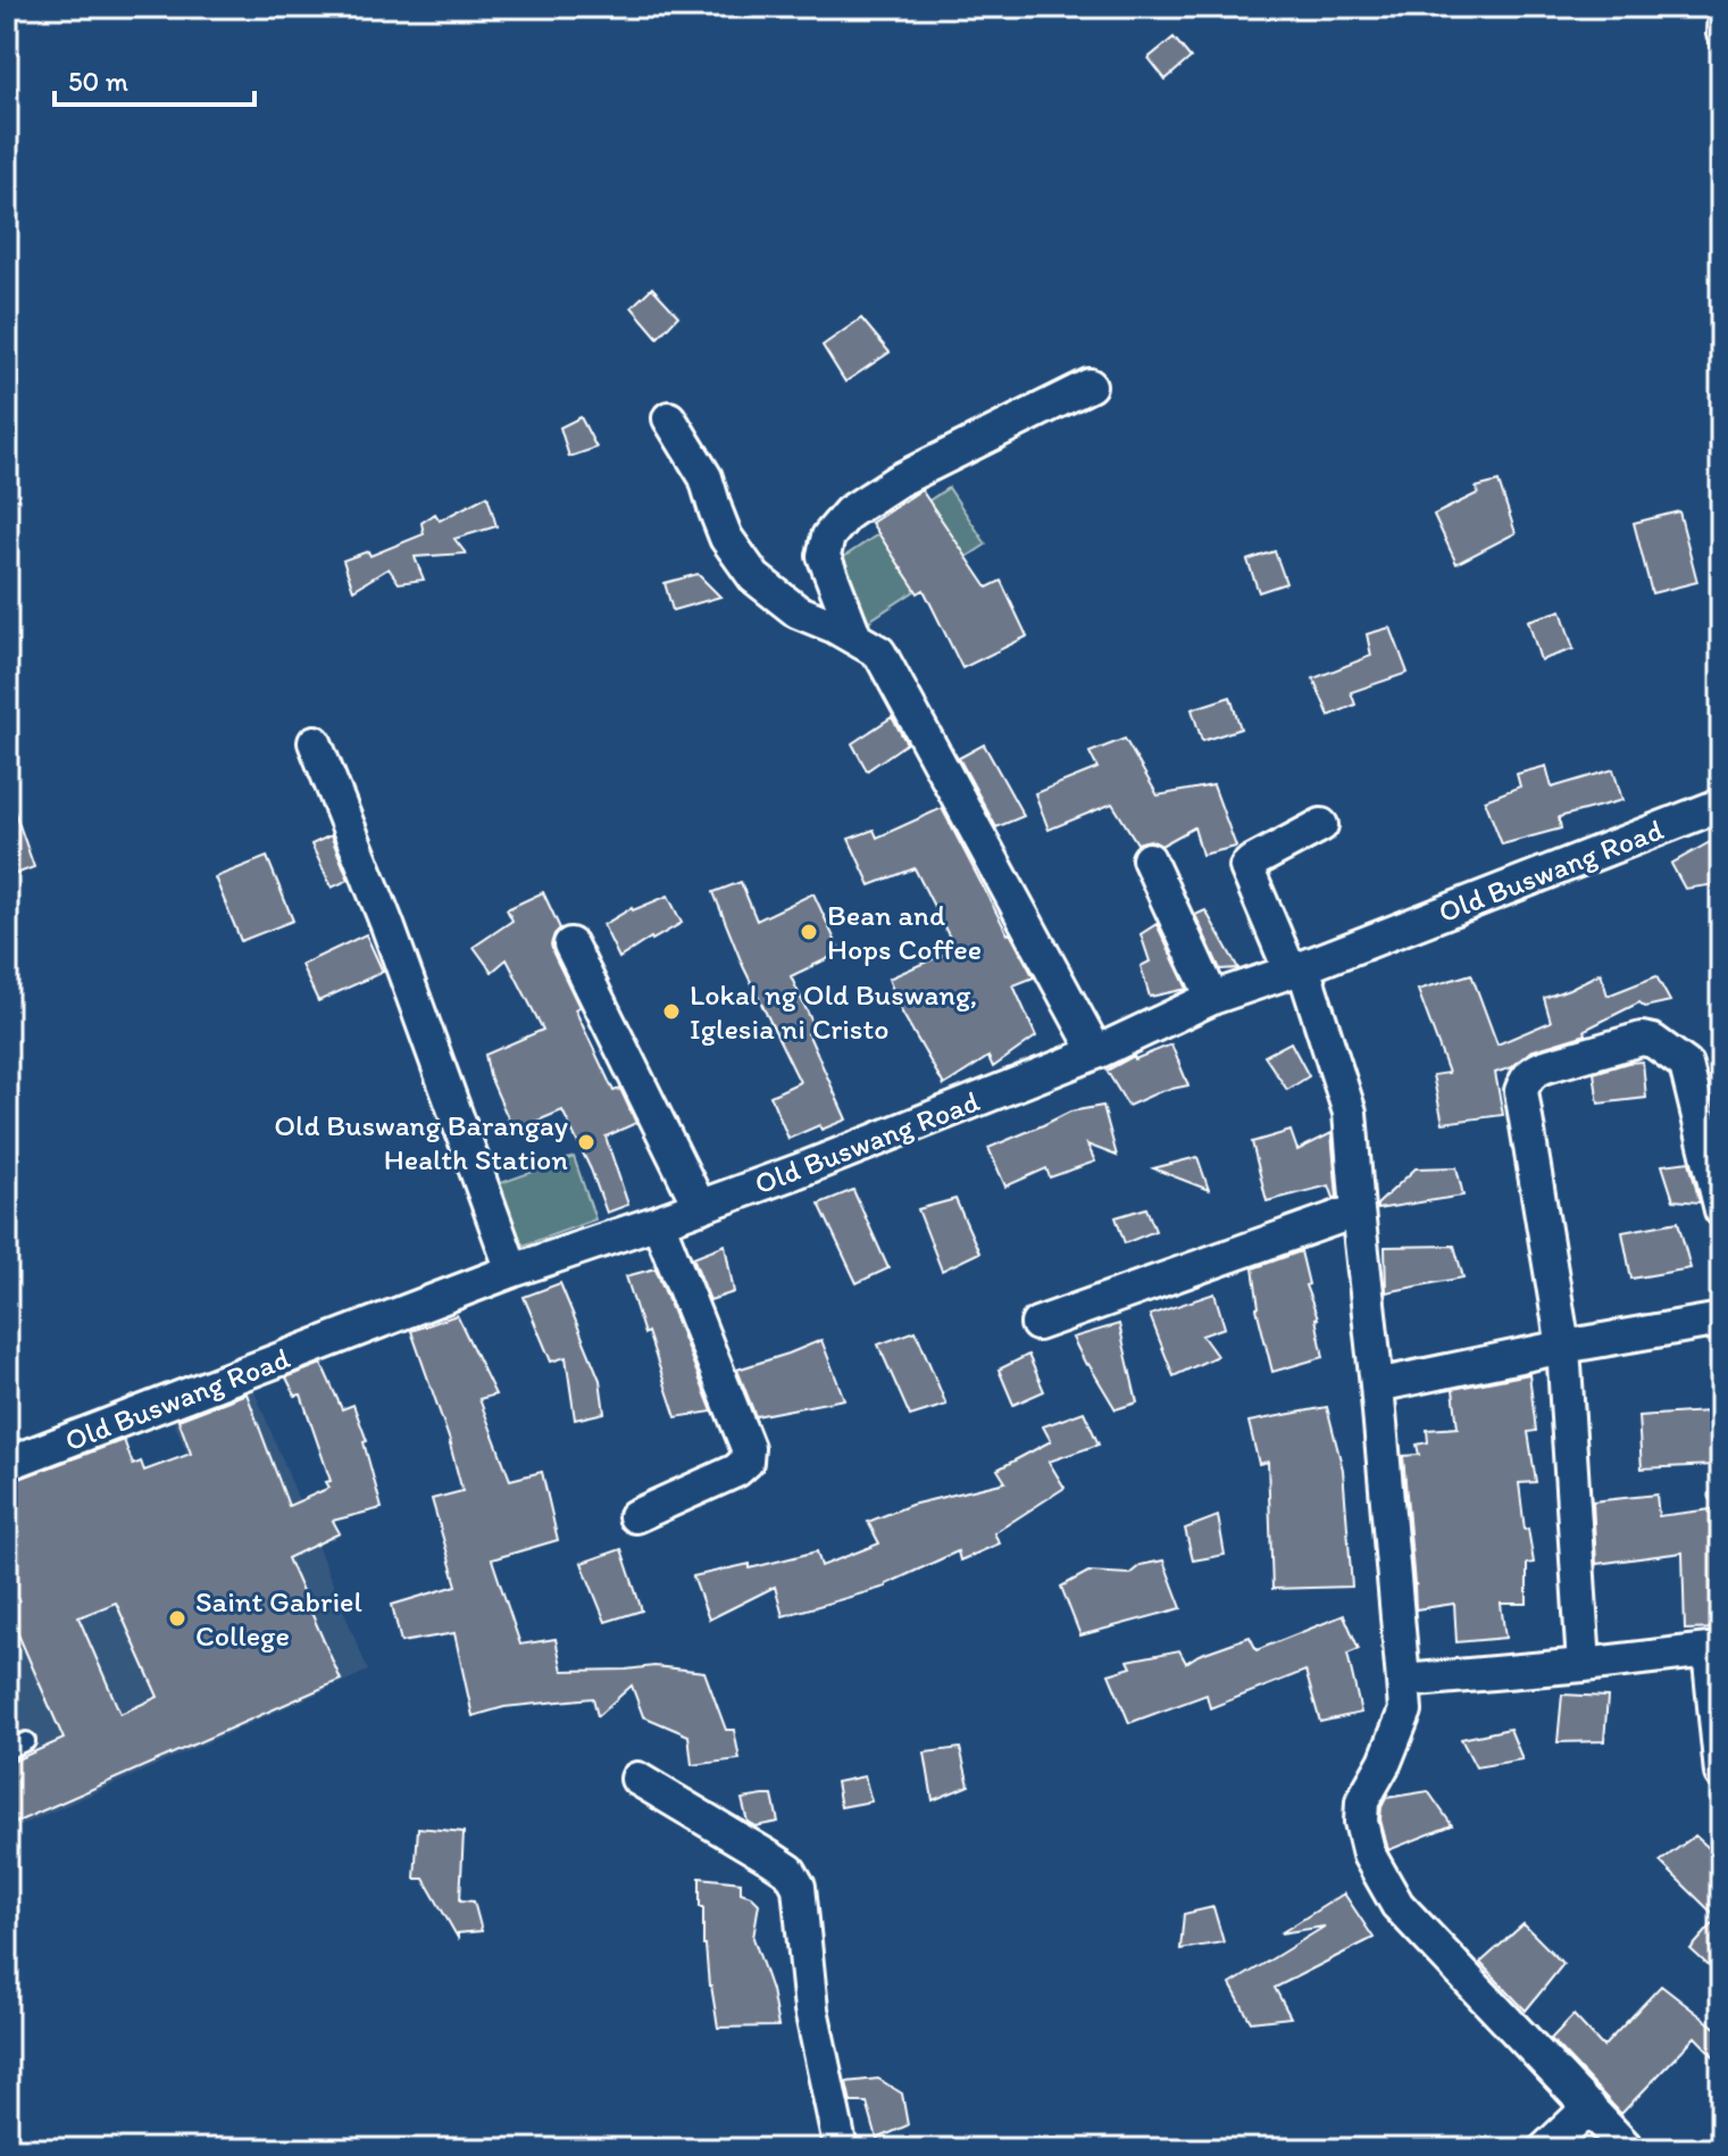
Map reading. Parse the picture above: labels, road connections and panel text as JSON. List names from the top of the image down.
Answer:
{
  "streets": {
    "street": ["Old Buswang Road"]
  },
  "places": [
    "Bean and Hops Coffee",
    "Lokal ng Old Buswang, Iglesia ni Cristo",
    "Old Buswang Barangay Health Station",
    "Saint Gabriel College"
  ],
  "scale_bar": "50 m"
}
